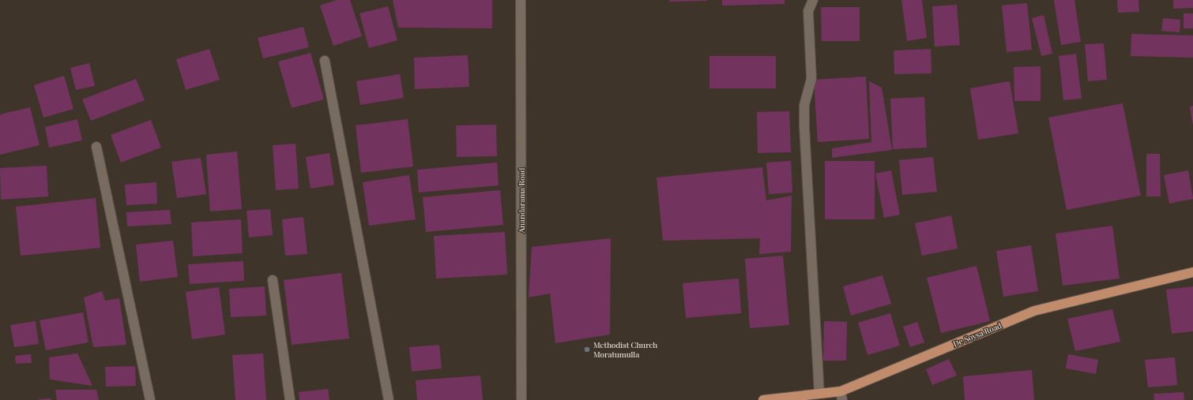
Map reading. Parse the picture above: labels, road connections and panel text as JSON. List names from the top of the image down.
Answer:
{
  "streets": {
    "main road": ["De Soysa Road"],
    "street": ["Anandarama Road"]
  },
  "places": ["Methodist Church Moratumulla"]
}
